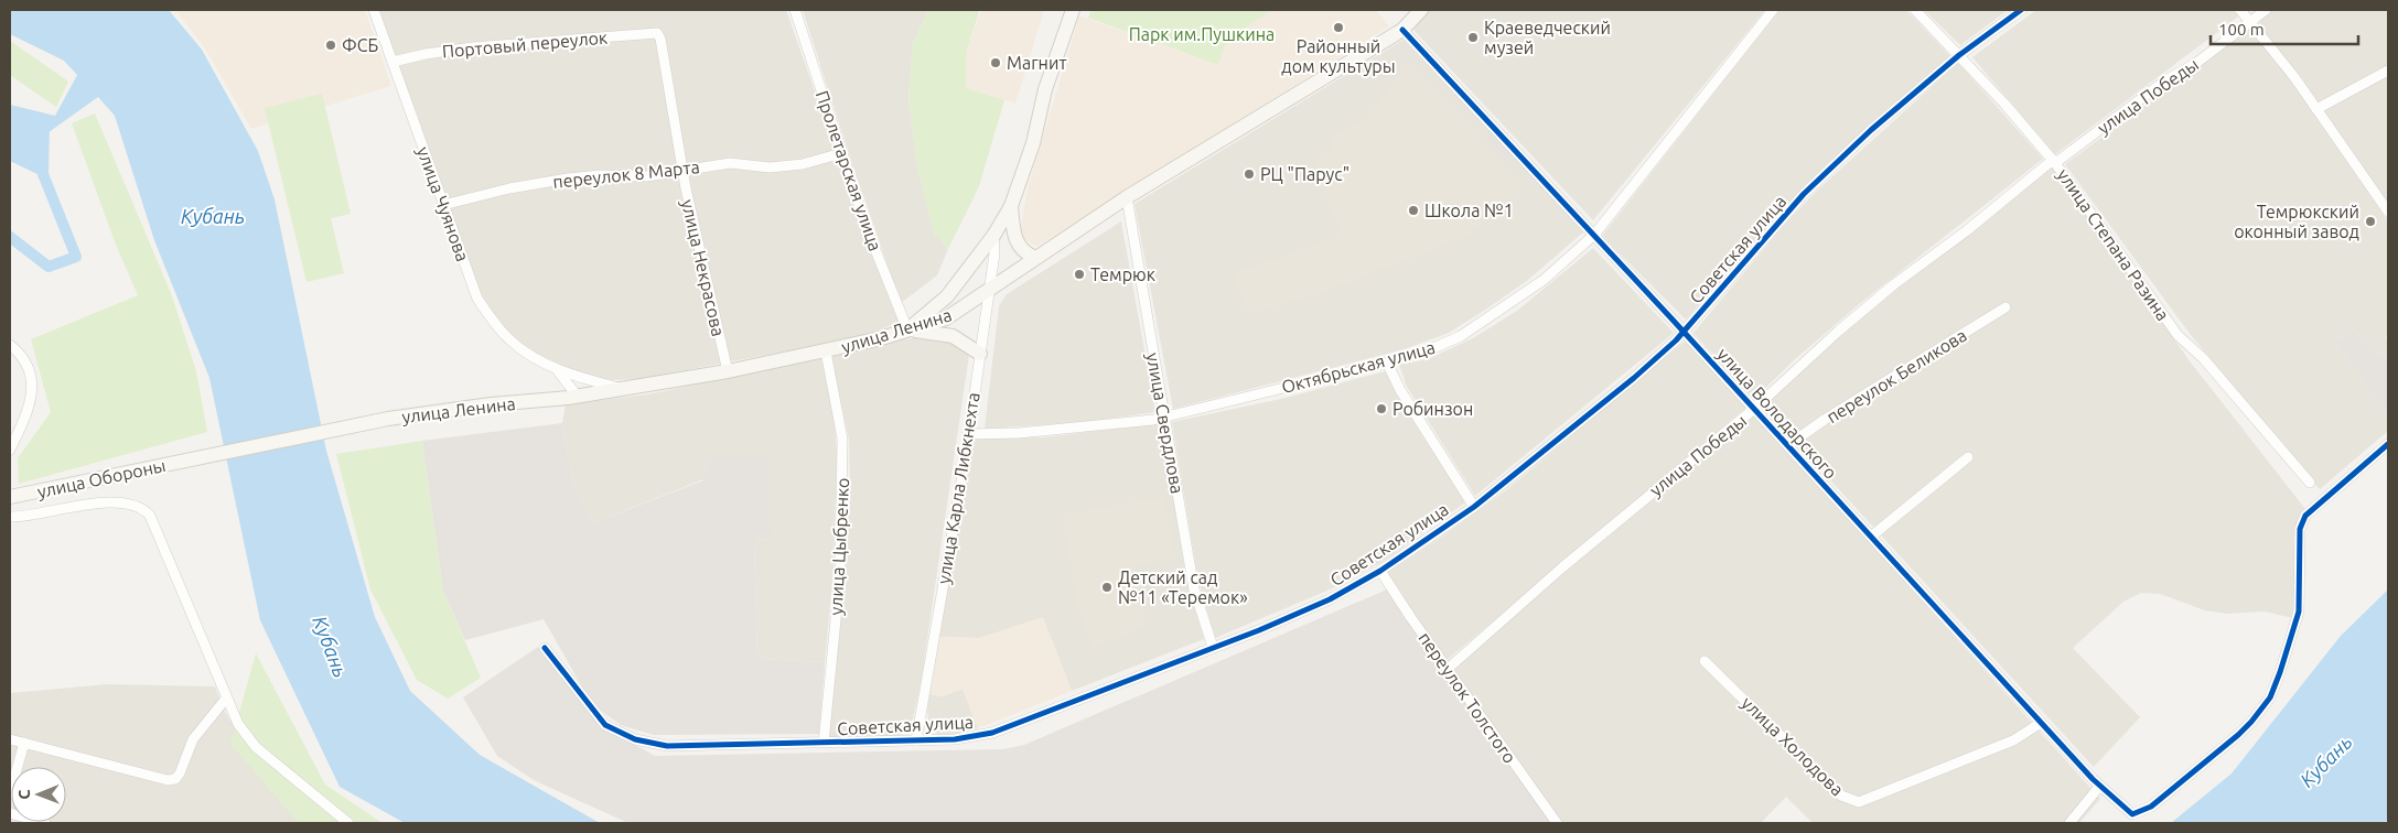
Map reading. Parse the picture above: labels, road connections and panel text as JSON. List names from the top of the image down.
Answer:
{
  "streets": {
    "main road": ["улица Ленина", "улица Обороны"],
    "street": [
      "Портовый переулок",
      "улица Победы",
      "Пролетарская улица",
      "переулок 8 Марта",
      "улица Чуянова",
      "улица Степана Разина",
      "Советская улица",
      "улица Некрасова",
      "Октябрьская улица",
      "переулок Беликова",
      "улица Володарского",
      "улица Свердлова",
      "улица Карла Либкнехта",
      "улица Цыбренко",
      "переулок Толстого",
      "улица Холодова"
    ]
  },
  "crossings": [
    ["Портовый переулок", "улица Чуянова"],
    ["Портовый переулок", "улица Некрасова"],
    ["улица Победы", "улица Степана Разина"],
    ["улица Победы", "улица Володарского"],
    ["улица Победы", "переулок Толстого"],
    ["Пролетарская улица", "переулок 8 Марта"],
    ["Пролетарская улица", "улица Ленина"],
    ["переулок 8 Марта", "улица Чуянова"],
    ["переулок 8 Марта", "улица Некрасова"],
    ["улица Чуянова", "улица Ленина"],
    ["улица Степана Разина", "Советская улица"],
    ["Советская улица", "улица Володарского"],
    ["Советская улица", "улица Свердлова"],
    ["Советская улица", "улица Карла Либкнехта"],
    ["Советская улица", "улица Цыбренко"],
    ["Советская улица", "переулок Толстого"],
    ["улица Некрасова", "улица Ленина"],
    ["улица Ленина", "улица Володарского"],
    ["улица Ленина", "улица Свердлова"],
    ["улица Ленина", "улица Обороны"],
    ["улица Ленина", "улица Карла Либкнехта"],
    ["улица Ленина", "улица Цыбренко"],
    ["Октябрьская улица", "улица Володарского"],
    ["Октябрьская улица", "улица Свердлова"],
    ["Октябрьская улица", "улица Карла Либкнехта"],
    ["переулок Беликова", "улица Володарского"],
    ["улица Володарского", "улица Холодова"]
  ],
  "water": ["Кубань"],
  "parks": ["Парк им.Пушкина"],
  "places": [
    "Районный дом культуры",
    "Краеведческий музей",
    "ФСБ",
    "Магнит",
    "РЦ \"Парус\"",
    "Школа №1",
    "Темрюкский оконный завод",
    "Темрюк",
    "Робинзон",
    "Детский сад №11 «Теремок»"
  ],
  "scale_bar": "100 m",
  "north": "left"
}
